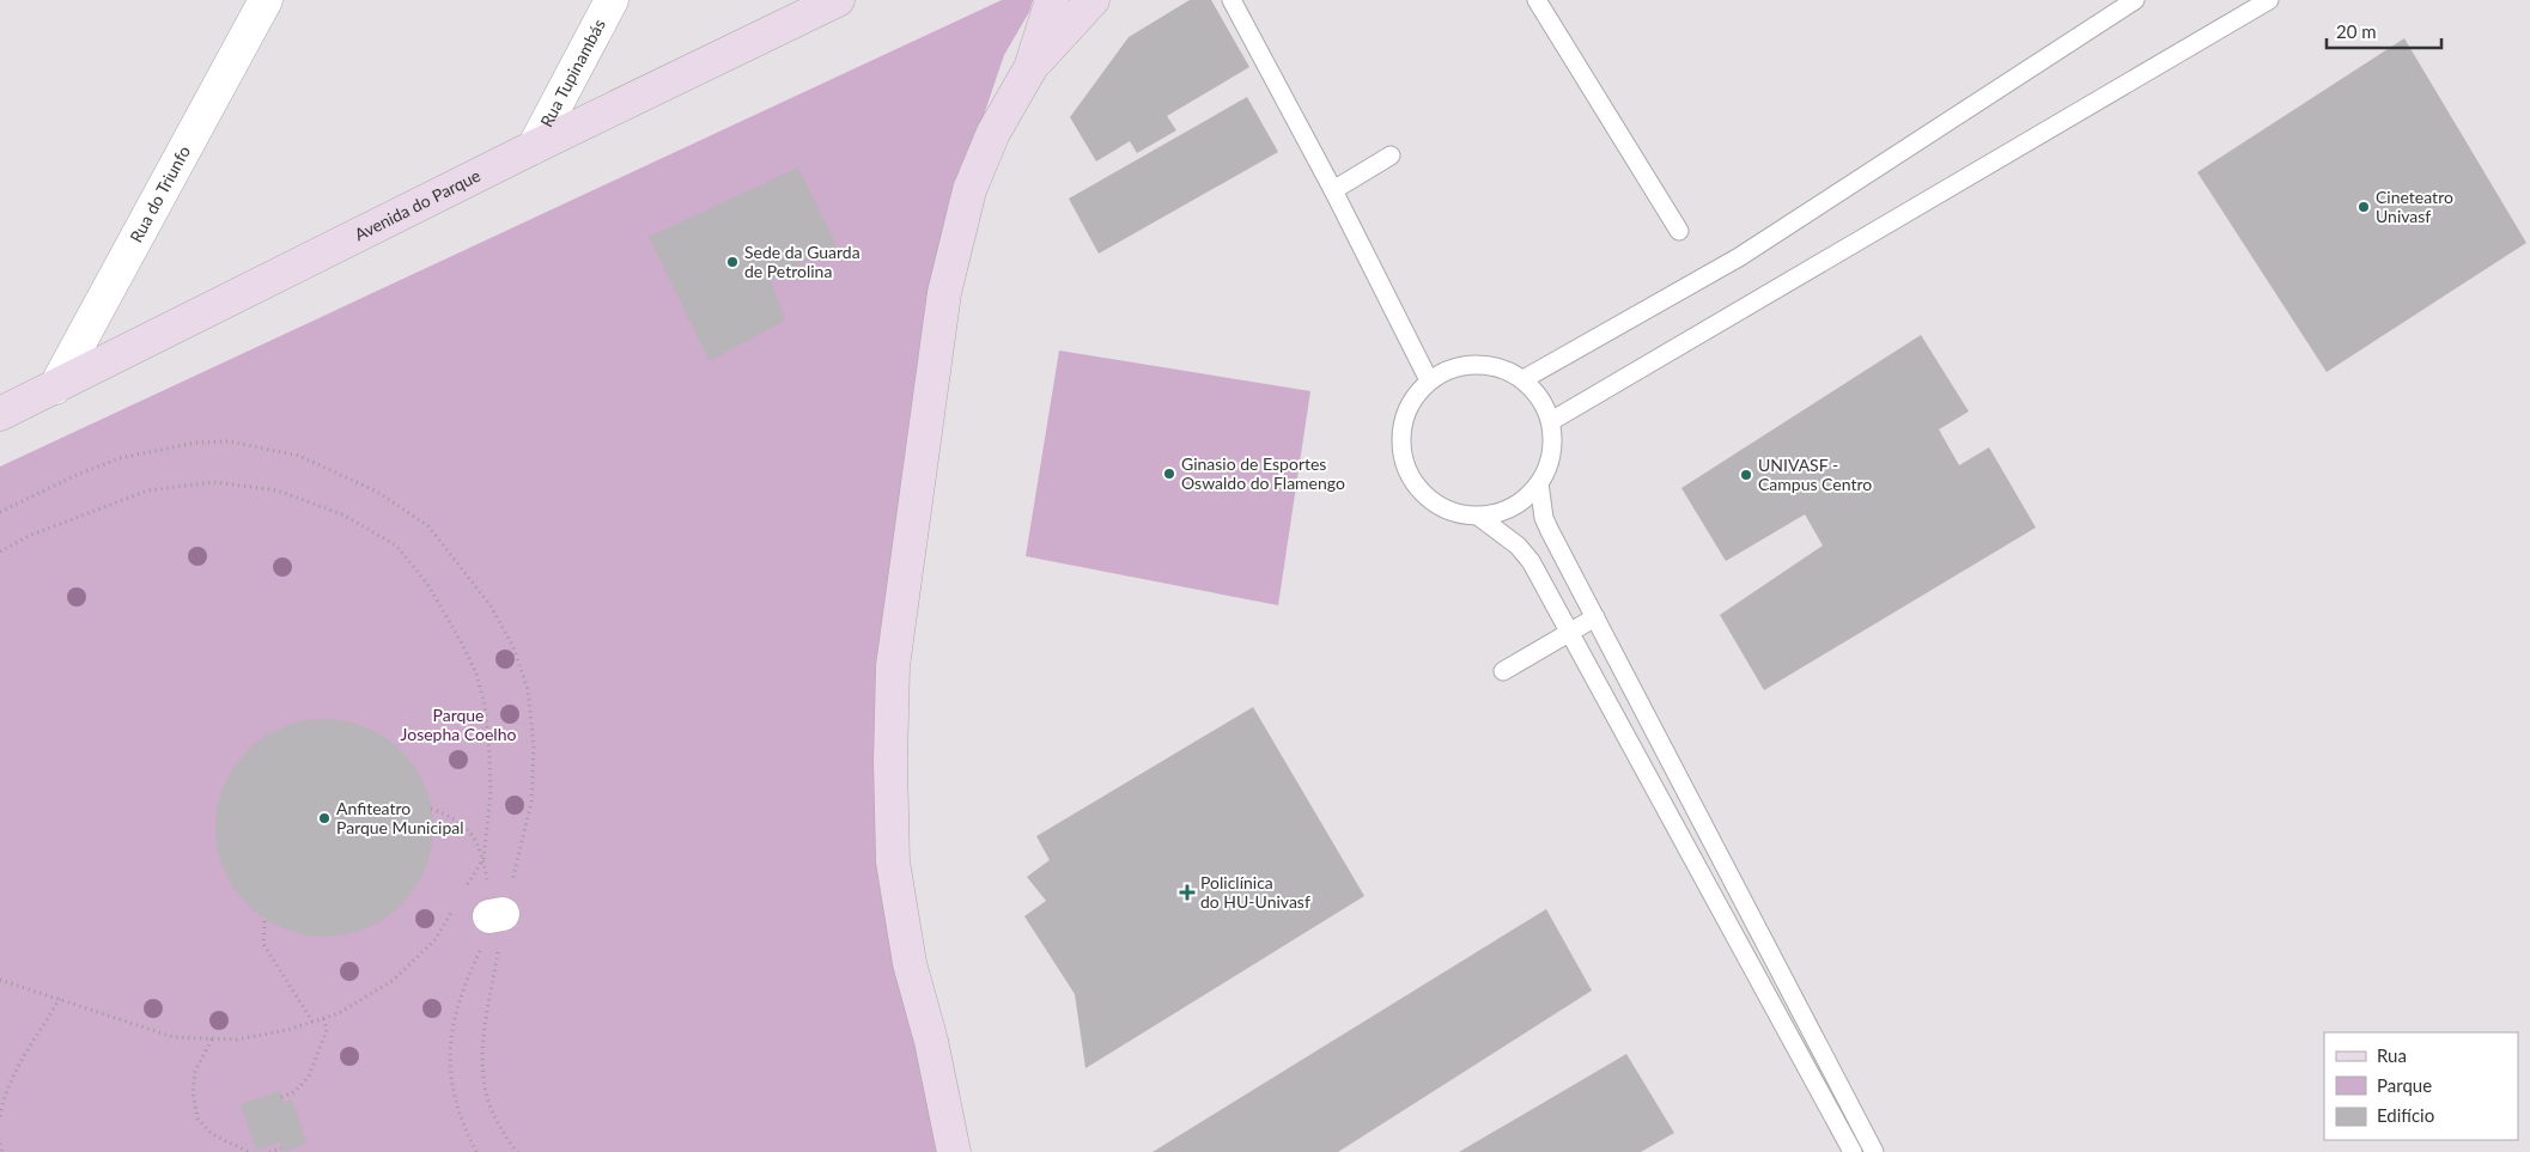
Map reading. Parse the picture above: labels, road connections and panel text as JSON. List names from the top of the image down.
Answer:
{
  "streets": {
    "street": ["Rua Tupinambás", "Rua do Triunfo", "Avenida do Parque"]
  },
  "crossings": [
    ["Rua Tupinambás", "Avenida do Parque"],
    ["Rua do Triunfo", "Avenida do Parque"]
  ],
  "parks": ["Parque Josepha Coelho"],
  "places": {
    "other": [
      "Cineteatro Univasf",
      "Sede da Guarda de Petrolina",
      "Ginasio de Esportes Oswaldo do Flamengo",
      "UNIVASF - Campus Centro",
      "Anfiteatro Parque Municipal"
    ],
    "health": ["Policlínica do HU-Univasf"]
  },
  "legend": ["Rua", "Parque", "Edifício"],
  "scale_bar": "20 m"
}
